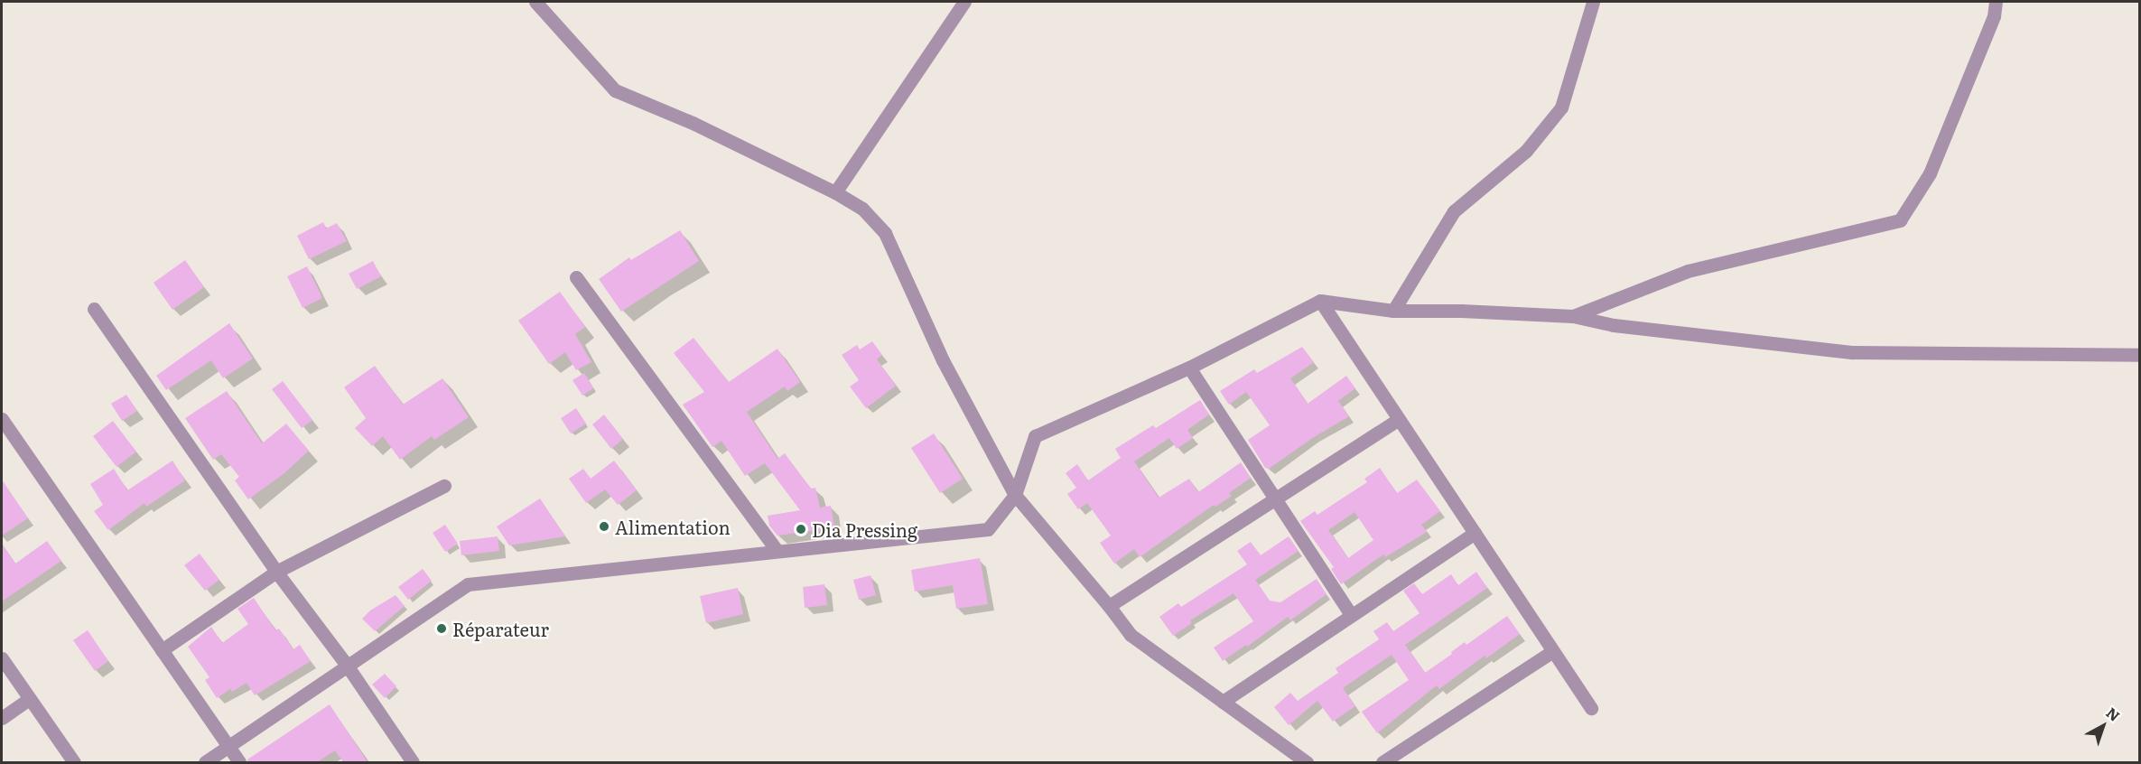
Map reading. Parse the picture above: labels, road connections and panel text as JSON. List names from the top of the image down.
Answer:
{
  "places": ["Alimentation", "Dia Pressing", "Réparateur"],
  "north": "top right"
}
